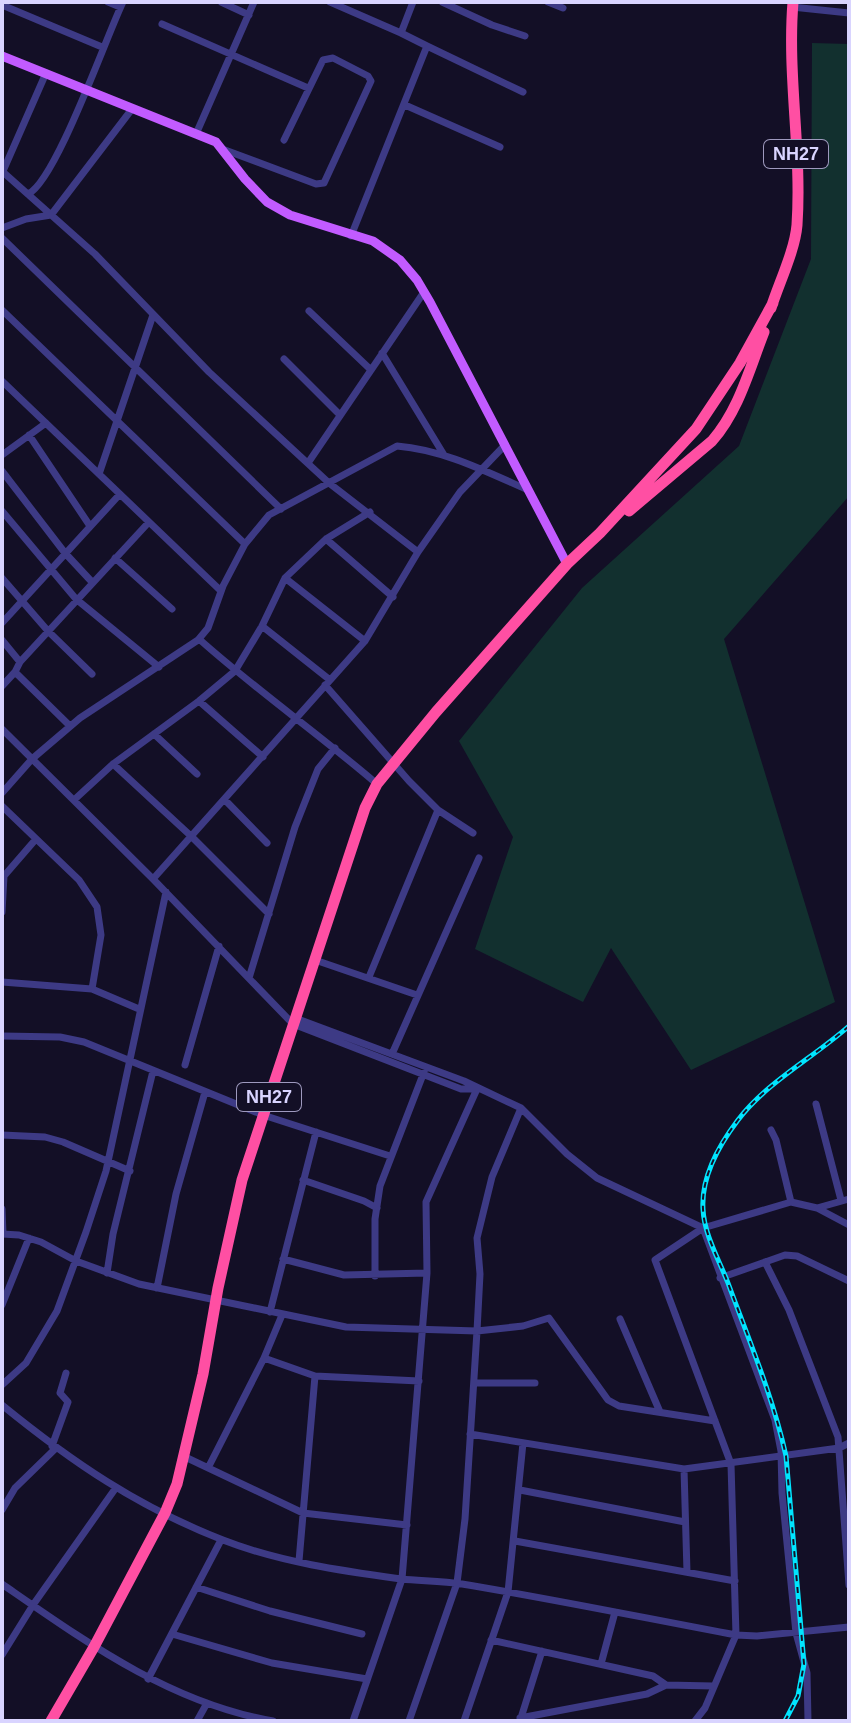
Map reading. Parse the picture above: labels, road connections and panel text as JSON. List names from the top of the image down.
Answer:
{
  "streets": {
    "highway": ["NH27"]
  }
}
